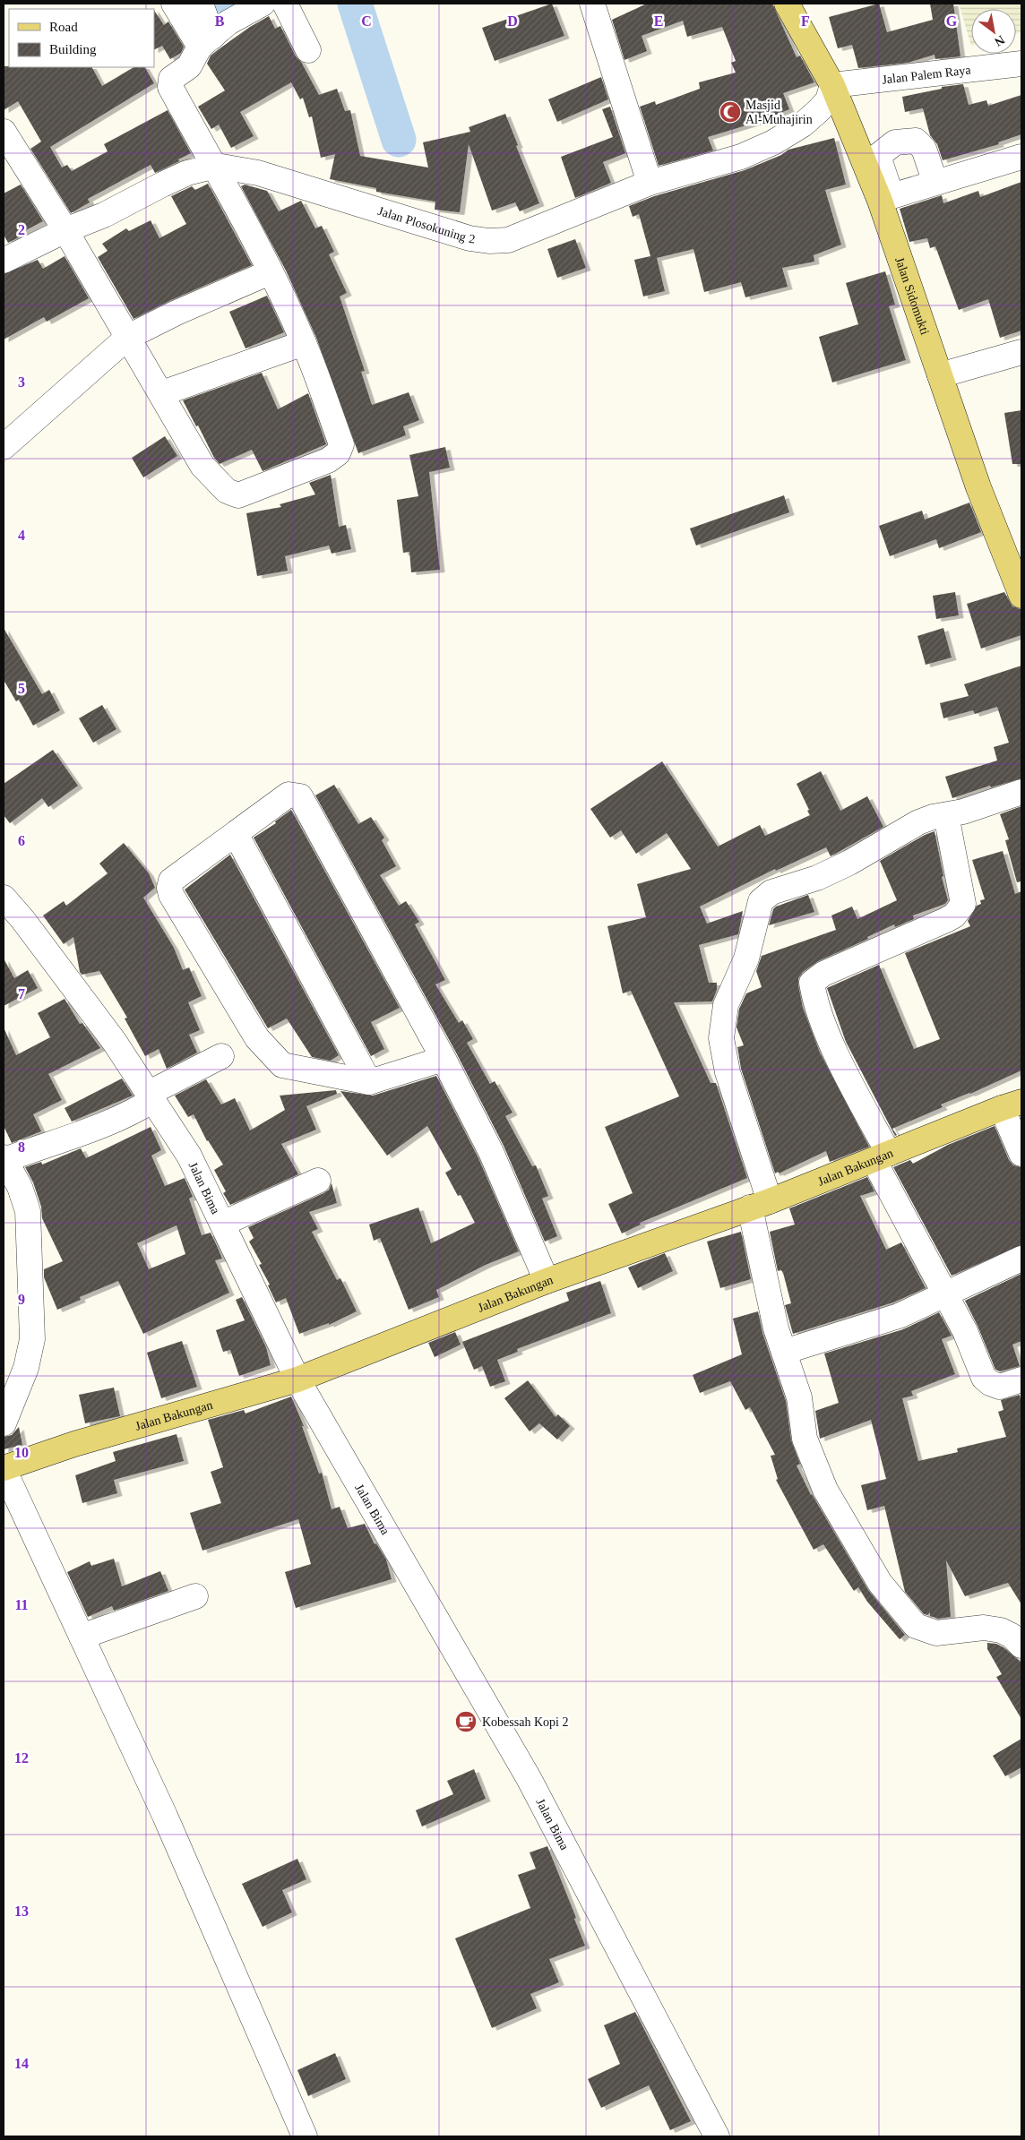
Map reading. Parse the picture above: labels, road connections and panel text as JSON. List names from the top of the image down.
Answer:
{
  "streets": {
    "main road": ["Jalan Sidomukti", "Jalan Bakungan"],
    "street": ["Jalan Palem Raya", "Jalan Plosokuning 2", "Jalan Bima"]
  },
  "crossings": [
    ["Jalan Palem Raya", "Jalan Plosokuning 2"],
    ["Jalan Palem Raya", "Jalan Sidomukti"],
    ["Jalan Plosokuning 2", "Jalan Sidomukti"],
    ["Jalan Bakungan", "Jalan Bima"]
  ],
  "places": {
    "mosque": ["Masjid Al-Muhajirin"],
    "cafe": ["Kobessah Kopi 2"]
  },
  "legend": ["Road", "Building"],
  "north": "bottom right",
  "grid": {
    "columns": [
      "B",
      "C",
      "D",
      "E",
      "F",
      "G"
    ],
    "rows": [
      "2",
      "3",
      "4",
      "5",
      "6",
      "7",
      "8",
      "9",
      "10",
      "11",
      "12",
      "13",
      "14"
    ]
  }
}
